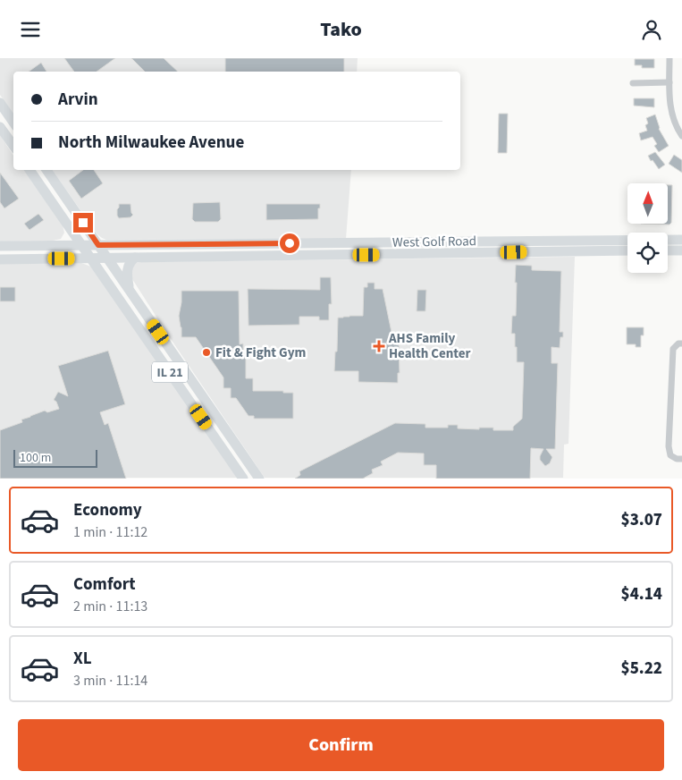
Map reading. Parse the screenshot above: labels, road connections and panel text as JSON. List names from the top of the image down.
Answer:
{
  "streets": {
    "main road": ["West Golf Road", "IL 21"]
  },
  "crossings": [
    ["West Golf Road", "IL 21"]
  ],
  "places": {
    "health": ["AHS Family Health Center"],
    "other": ["Fit & Fight Gym"]
  },
  "scale_bar": "100 m",
  "north": "top",
  "page": {
    "header": "Tako",
    "banner": ["Arvin", "North Milwaukee Avenue"],
    "scale": "100 m",
    "list": [
      {
        "name": "Economy",
        "note": "1 min · 11:12",
        "value": "$3.07"
      },
      {
        "name": "Comfort",
        "note": "2 min · 11:13",
        "value": "$4.14"
      },
      {
        "name": "XL",
        "note": "3 min · 11:14",
        "value": "$5.22"
      }
    ],
    "buttons": "Confirm"
  }
}
